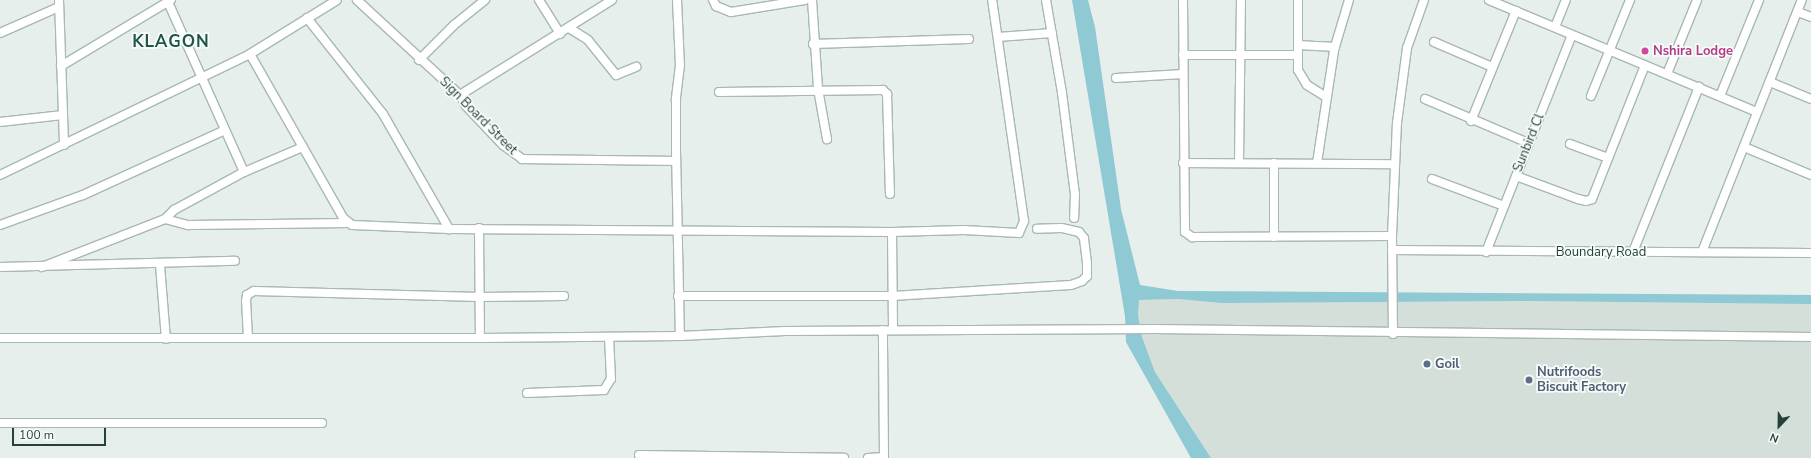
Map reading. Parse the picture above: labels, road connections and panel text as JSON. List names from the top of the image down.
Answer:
{
  "streets": {
    "street": ["Sign Board Street", "Sunbird Cl", "Boundary Road"]
  },
  "crossings": [
    ["Sunbird Cl", "Boundary Road"]
  ],
  "districts": ["KLAGON"],
  "places": ["Nshira Lodge", "Goil", "Nutrifoods Biscuit Factory"],
  "scale_bar": "100 m",
  "north": "bottom"
}
